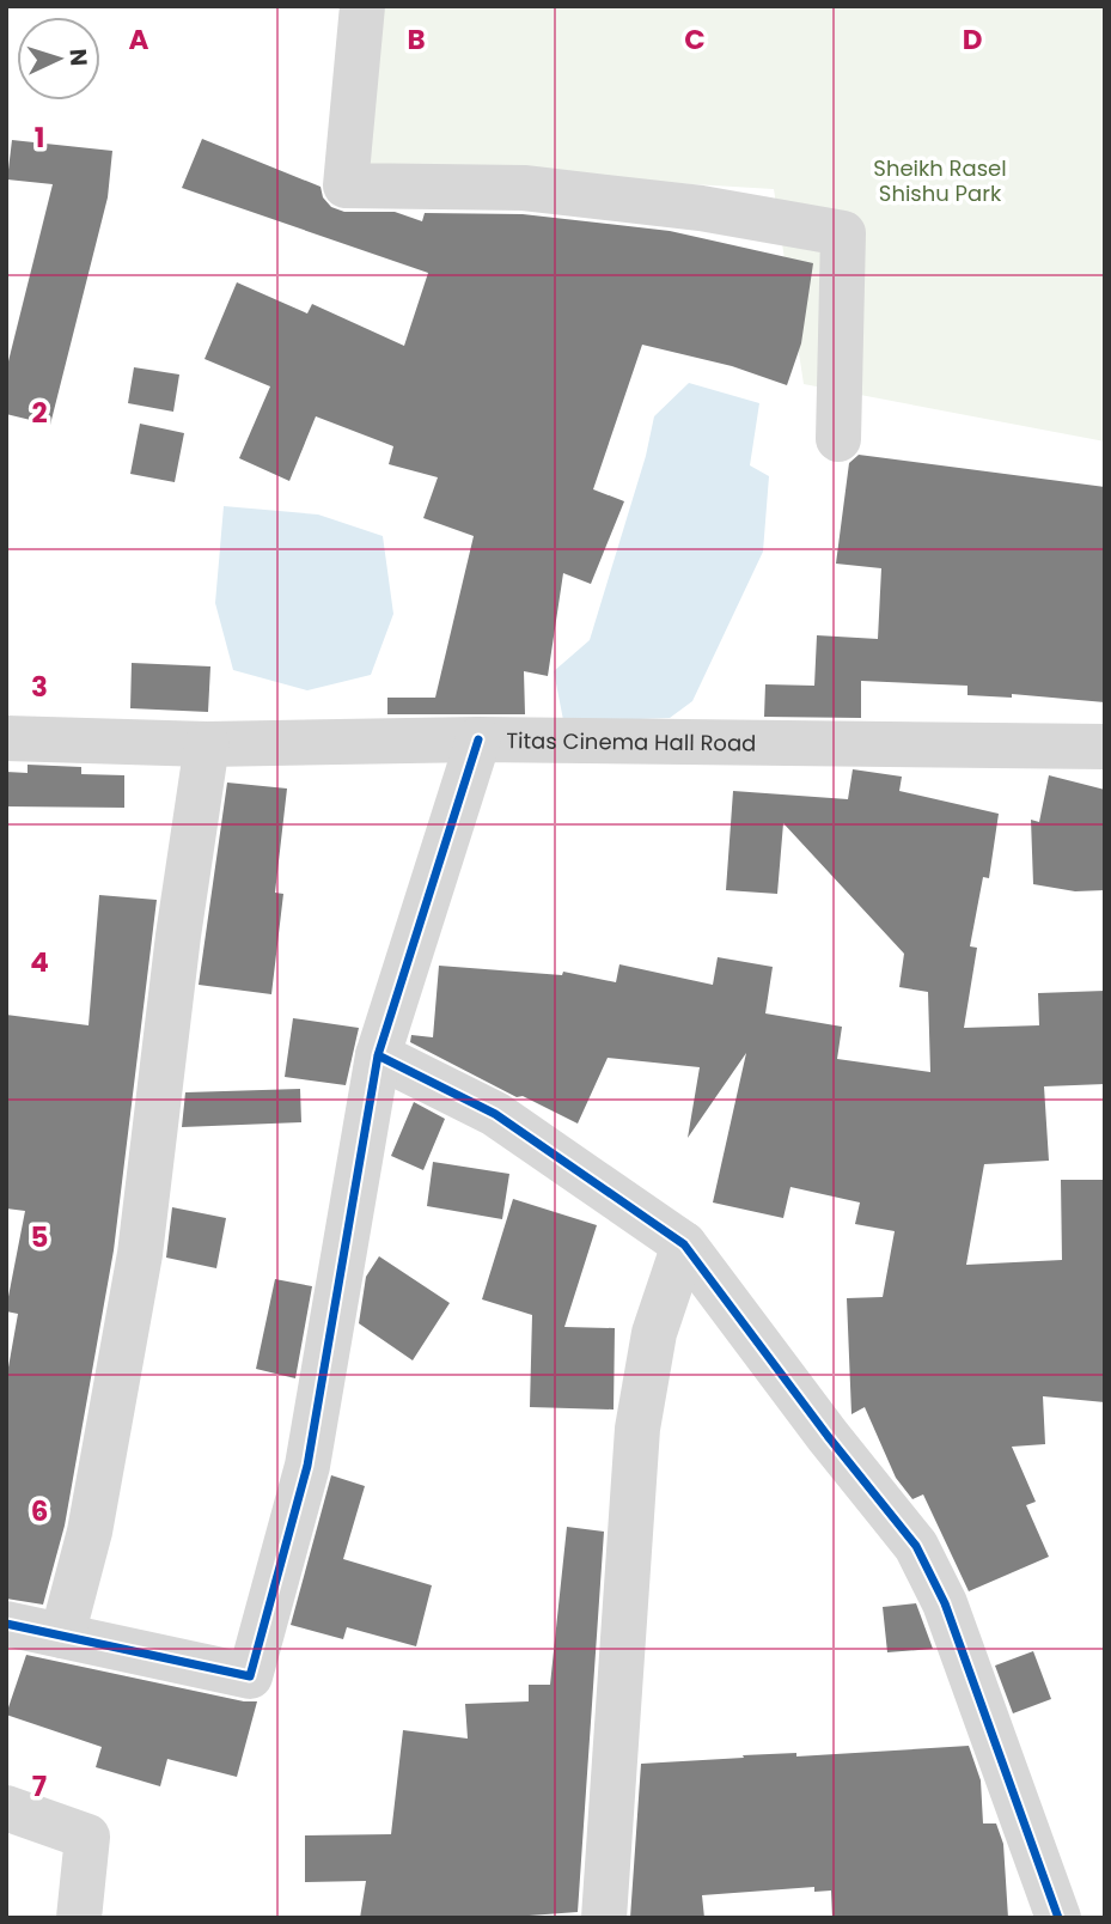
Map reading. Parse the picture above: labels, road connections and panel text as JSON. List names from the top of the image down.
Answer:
{
  "streets": {
    "street": ["Titas Cinema Hall Road"]
  },
  "parks": ["Sheikh Rasel Shishu Park"],
  "north": "right",
  "grid": {
    "columns": [
      "A",
      "B",
      "C",
      "D"
    ],
    "rows": [
      "1",
      "2",
      "3",
      "4",
      "5",
      "6",
      "7"
    ]
  }
}
